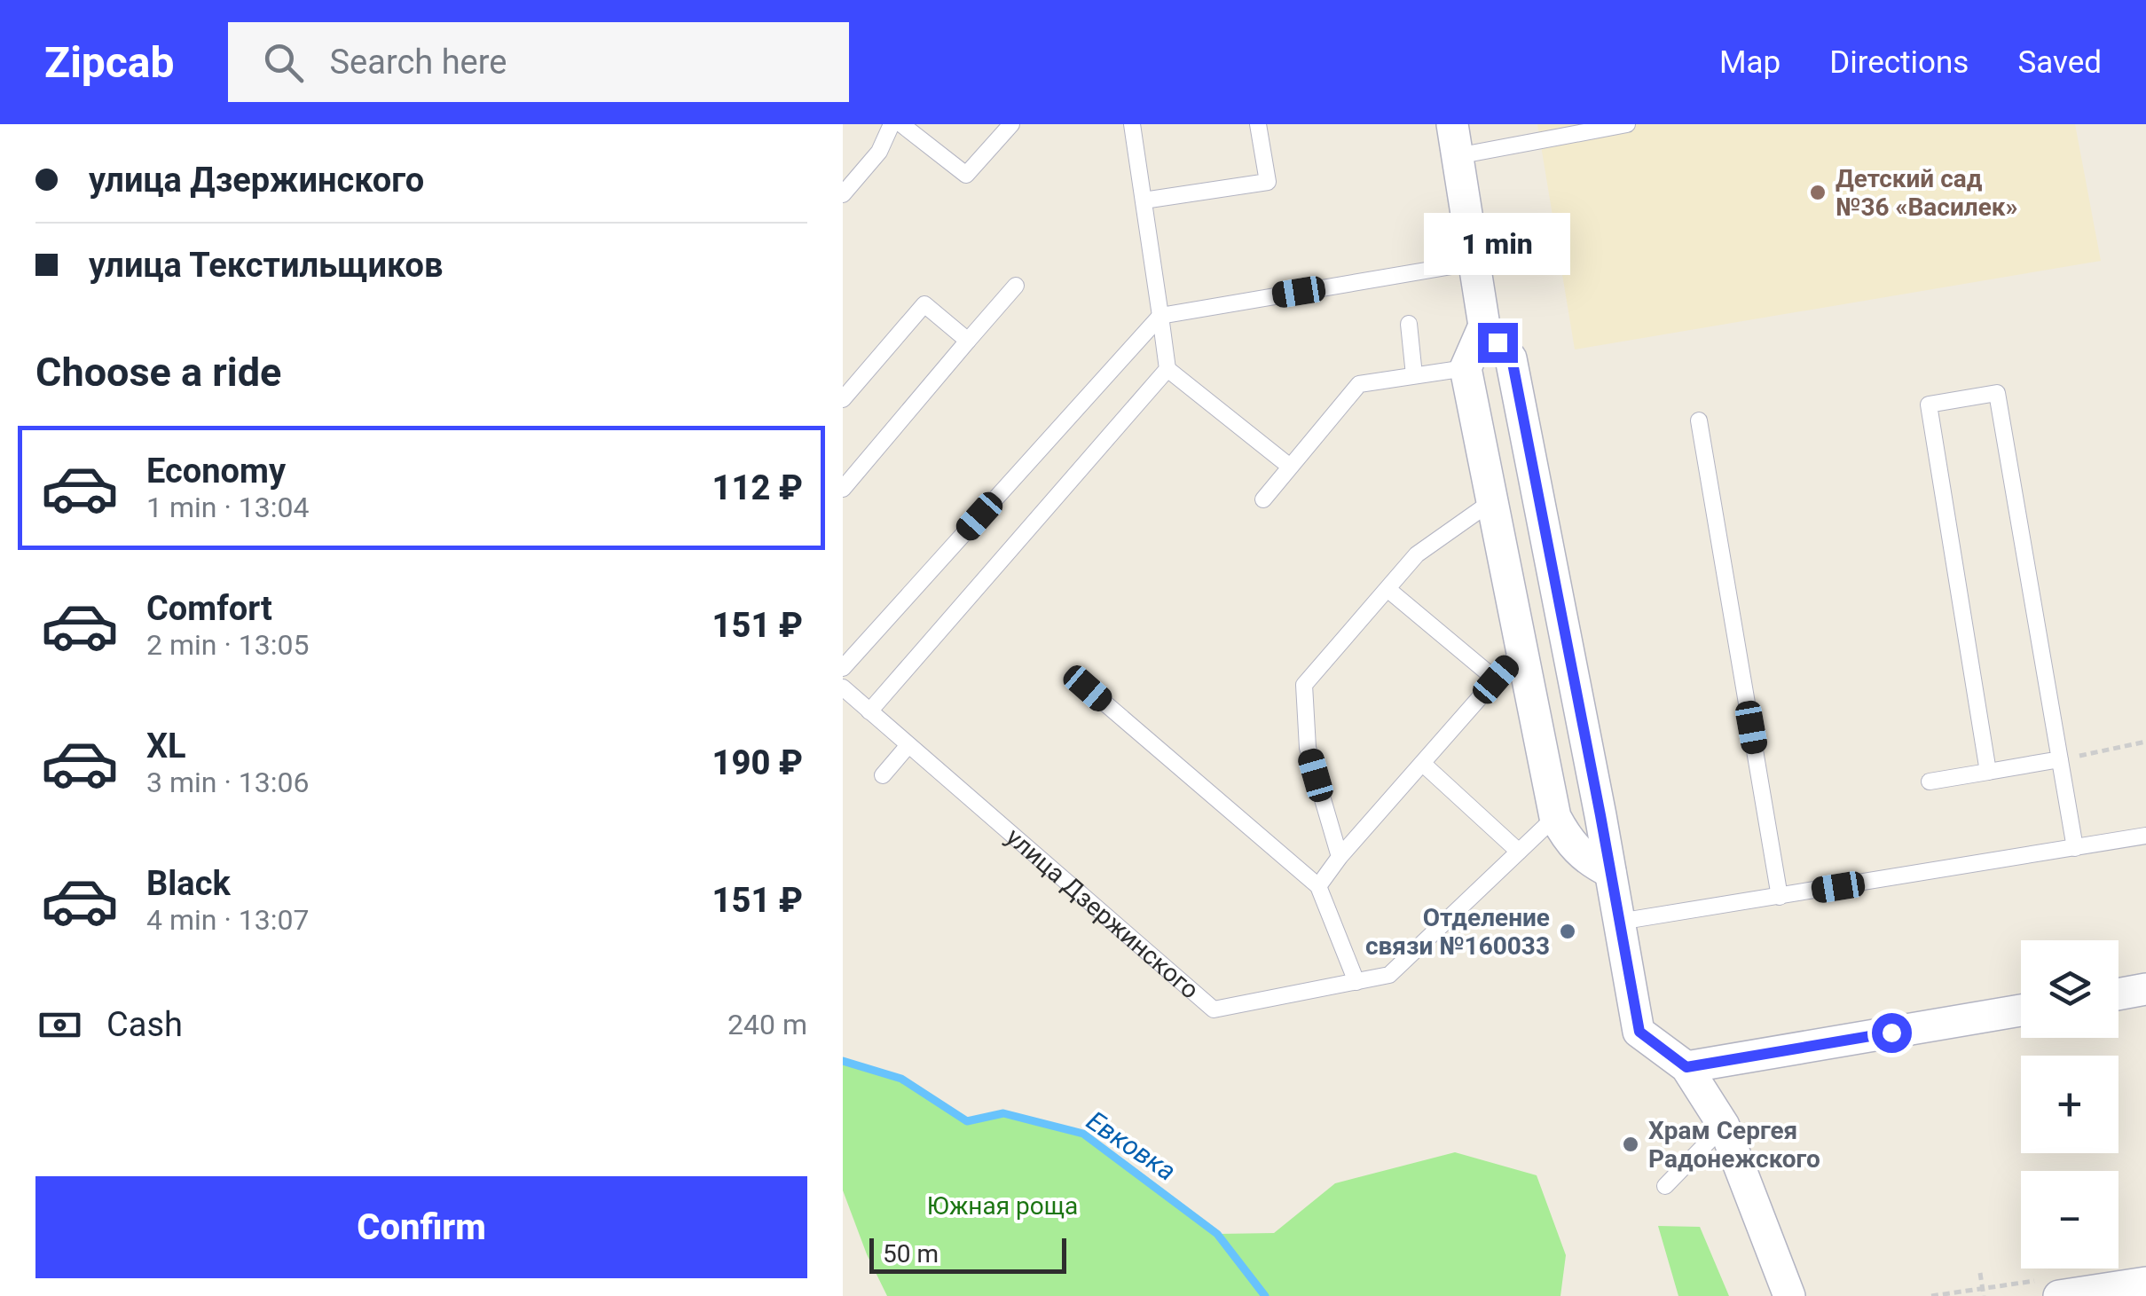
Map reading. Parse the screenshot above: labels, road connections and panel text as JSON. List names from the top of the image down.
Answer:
{
  "streets": {
    "lane": ["улица Дзержинского"]
  },
  "water": ["Евковка"],
  "parks": ["Южная роща"],
  "places": ["Детский сад №36 «Василек»", "Отделение связи №160033", "Храм Сергея Радонежского"],
  "scale_bar": "50 m",
  "page": {
    "header": "Zipcab",
    "search": "Search here",
    "nav": ["Map", "Directions", "Saved"],
    "banner": ["улица Дзержинского", "улица Текстильщиков"],
    "bubble": "1 min",
    "heading": "Choose a ride",
    "list": [
      {
        "name": "Economy",
        "note": "1 min · 13:04",
        "value": "112 ₽"
      },
      {
        "name": "Comfort",
        "note": "2 min · 13:05",
        "value": "151 ₽"
      },
      {
        "name": "XL",
        "note": "3 min · 13:06",
        "value": "190 ₽"
      },
      {
        "name": "Black",
        "note": "4 min · 13:07",
        "value": "151 ₽"
      }
    ],
    "map_buttons": ["+", "−"],
    "pay": ["Cash", "240 m"],
    "buttons": "Confirm",
    "scale": "50 m"
  }
}
